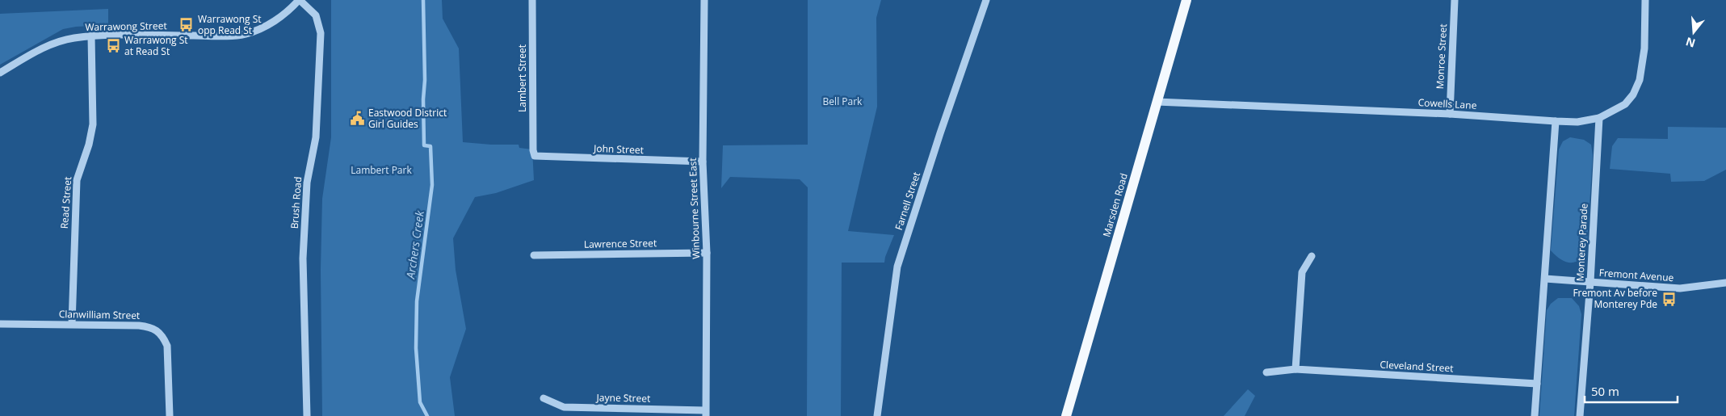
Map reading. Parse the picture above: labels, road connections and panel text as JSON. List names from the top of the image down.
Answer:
{
  "streets": {
    "main road": ["Marsden Road"],
    "street": [
      "Warrawong Street",
      "Monroe Street",
      "Lambert Street",
      "Cowells Lane",
      "John Street",
      "Farnell Street",
      "Read Street",
      "Brush Road",
      "Winbourne Street East",
      "Monterey Parade",
      "Lawrence Street",
      "Fremont Avenue",
      "Clanwilliam Street",
      "Cleveland Street",
      "Jayne Street"
    ]
  },
  "crossings": [
    ["Warrawong Street", "Read Street"],
    ["Warrawong Street", "Brush Road"],
    ["Monroe Street", "Cowells Lane"],
    ["Lambert Street", "John Street"],
    ["Cowells Lane", "Marsden Road"],
    ["Cowells Lane", "Monterey Parade"],
    ["John Street", "Winbourne Street East"],
    ["Read Street", "Clanwilliam Street"],
    ["Winbourne Street East", "Lawrence Street"],
    ["Winbourne Street East", "Jayne Street"],
    ["Monterey Parade", "Fremont Avenue"]
  ],
  "water": ["Archers Creek"],
  "parks": ["Bell Park", "Lambert Park"],
  "places": {
    "bus stop": ["Warrawong St opp Read St", "Warrawong St at Read St", "Fremont Av before Monterey Pde"],
    "public building": ["Eastwood District Girl Guides"]
  },
  "scale_bar": "50 m",
  "north": "bottom"
}
